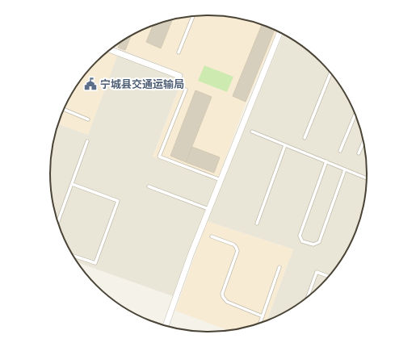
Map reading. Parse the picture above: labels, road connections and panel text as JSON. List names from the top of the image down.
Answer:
{
  "places": {
    "public building": ["宁城县交通运输局"]
  }
}
